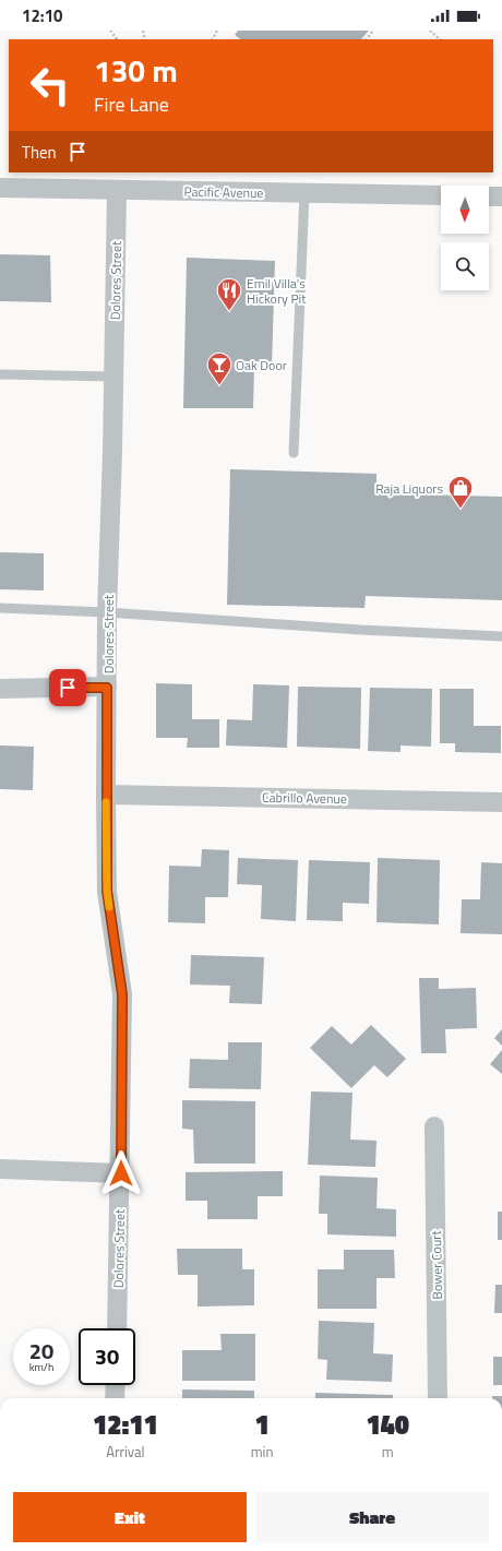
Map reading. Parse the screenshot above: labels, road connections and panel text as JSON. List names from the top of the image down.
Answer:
{
  "streets": {
    "street": [
      "Pacific Avenue",
      "Dolores Street",
      "Cabrillo Avenue",
      "Bower Court"
    ]
  },
  "crossings": [
    ["Pacific Avenue", "Dolores Street"],
    ["Dolores Street", "Cabrillo Avenue"]
  ],
  "places": {
    "restaurant": ["Emil Villa's Hickory Pit"],
    "bar": ["Oak Door"],
    "shop": ["Raja Liquors"]
  },
  "north": "bottom",
  "page": {
    "status": "12:10",
    "turn": ["130 m", "Fire Lane"],
    "then": "Then",
    "speed": "20 km/h",
    "limit": "30",
    "eta": [
      "12:11",
      "Arrival",
      "1",
      "min",
      "140",
      "m"
    ],
    "buttons": ["Exit", "Share"]
  }
}
